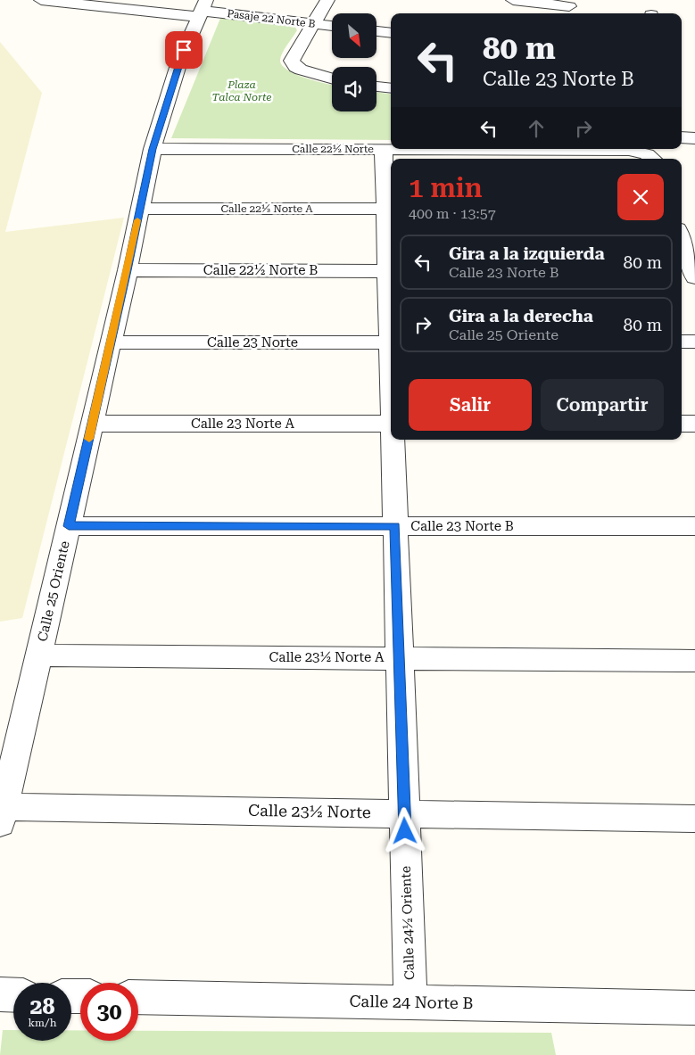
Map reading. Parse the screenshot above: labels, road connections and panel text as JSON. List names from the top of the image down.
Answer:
{
  "streets": {
    "street": [
      "Pasaje 22 Norte B",
      "Calle 22½ Norte",
      "Calle 22½ Norte A",
      "Calle 22½ Norte B",
      "Calle 23 Norte",
      "Calle 23 Norte A",
      "Calle 23 Norte B",
      "Calle 25 Oriente",
      "Calle 23½ Norte A",
      "Calle 23½ Norte",
      "Calle 24½ Oriente",
      "Calle 24 Norte B"
    ]
  },
  "crossings": [
    ["Pasaje 22 Norte B", "Calle 25 Oriente"],
    ["Calle 22½ Norte", "Calle 25 Oriente"],
    ["Calle 22½ Norte", "Calle 24½ Oriente"],
    ["Calle 22½ Norte A", "Calle 25 Oriente"],
    ["Calle 22½ Norte A", "Calle 24½ Oriente"],
    ["Calle 22½ Norte B", "Calle 25 Oriente"],
    ["Calle 22½ Norte B", "Calle 24½ Oriente"],
    ["Calle 23 Norte", "Calle 25 Oriente"],
    ["Calle 23 Norte A", "Calle 25 Oriente"],
    ["Calle 23 Norte B", "Calle 25 Oriente"],
    ["Calle 23 Norte B", "Calle 24½ Oriente"],
    ["Calle 25 Oriente", "Calle 23½ Norte A"],
    ["Calle 25 Oriente", "Calle 23½ Norte"],
    ["Calle 23½ Norte A", "Calle 24½ Oriente"],
    ["Calle 23½ Norte", "Calle 24½ Oriente"],
    ["Calle 24½ Oriente", "Calle 24 Norte B"]
  ],
  "parks": ["Plaza Talca Norte"],
  "north": "bottom right",
  "page": {
    "turn": ["80 m", "Calle 23 Norte B"],
    "heading": ["1 min", "400 m · 13:57"],
    "list": [
      {
        "name": "Gira a la izquierda",
        "note": "Calle 23 Norte B",
        "value": "80 m"
      },
      {
        "name": "Gira a la derecha",
        "note": "Calle 25 Oriente",
        "value": "80 m"
      }
    ],
    "buttons": ["Salir", "Compartir"],
    "speed": "28 km/h",
    "limit": "30"
  }
}
